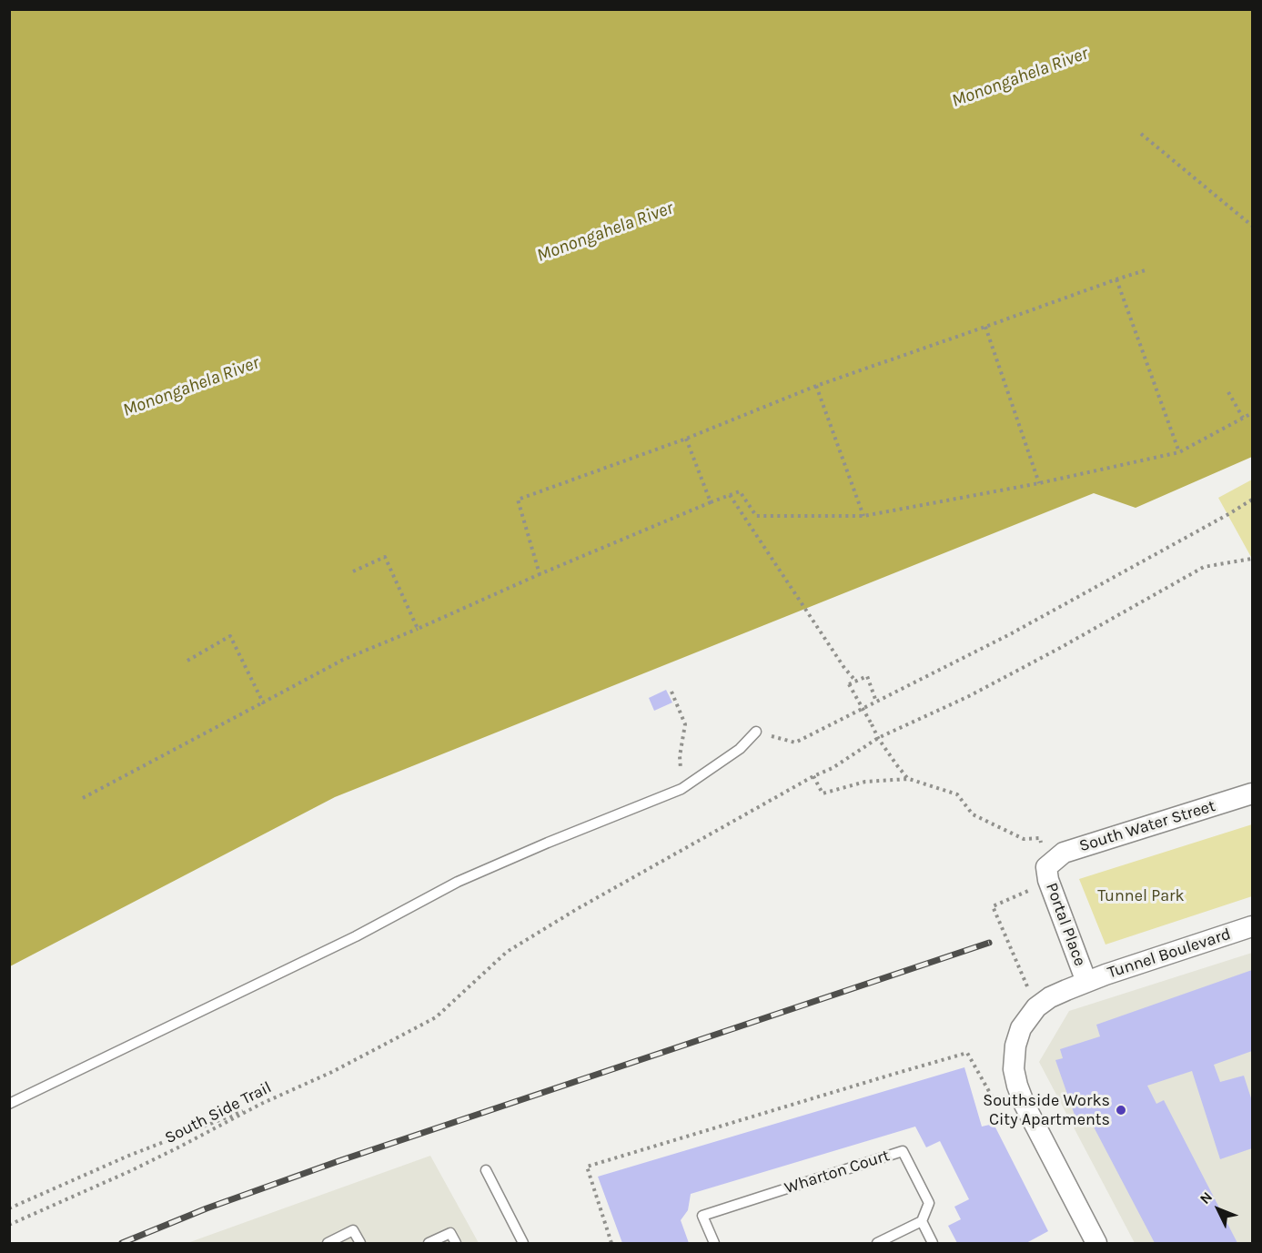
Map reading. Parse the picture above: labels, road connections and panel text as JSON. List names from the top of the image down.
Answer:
{
  "streets": {
    "street": ["South Water Street", "Portal Place", "Tunnel Boulevard"],
    "lane": ["Wharton Court"],
    "path": ["South Side Trail"]
  },
  "crossings": [
    ["South Water Street", "Portal Place"],
    ["Portal Place", "Tunnel Boulevard"]
  ],
  "water": ["Monongahela River"],
  "parks": ["Tunnel Park"],
  "places": ["Southside Works City Apartments"],
  "north": "top left"
}
